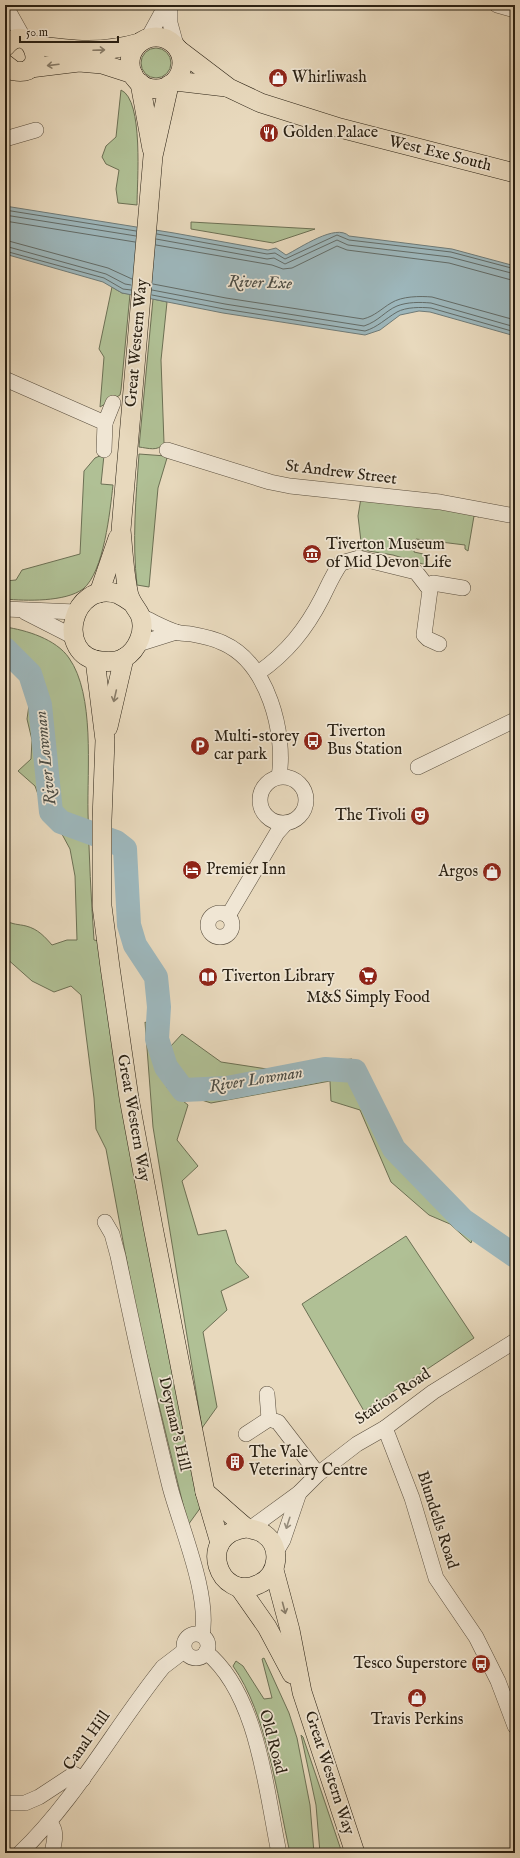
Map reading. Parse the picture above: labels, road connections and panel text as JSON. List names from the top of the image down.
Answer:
{
  "streets": {
    "main road": ["West Exe South", "Great Western Way"],
    "street": [
      "St Andrew Street",
      "Station Road",
      "Deyman's Hill",
      "Blundells Road",
      "Canal Hill",
      "Old Road"
    ]
  },
  "crossings": [
    ["West Exe South", "Great Western Way"],
    ["Great Western Way", "Station Road"],
    ["Station Road", "Blundells Road"],
    ["Deyman's Hill", "Canal Hill"],
    ["Deyman's Hill", "Old Road"],
    ["Canal Hill", "Old Road"]
  ],
  "water": ["River Exe", "River Lowman"],
  "places": {
    "shop": ["Whirliwash", "Argos", "Travis Perkins"],
    "restaurant": ["Golden Palace"],
    "museum": ["Tiverton Museum of Mid Devon Life"],
    "bus stop": ["Tiverton Bus Station", "Tesco Superstore"],
    "parking": ["Multi-storey car park"],
    "theatre": ["The Tivoli"],
    "hotel": ["Premier Inn"],
    "supermarket": ["M&S Simply Food"],
    "library": ["Tiverton Library"],
    "building": ["The Vale Veterinary Centre"]
  },
  "scale_bar": "50 m"
}
